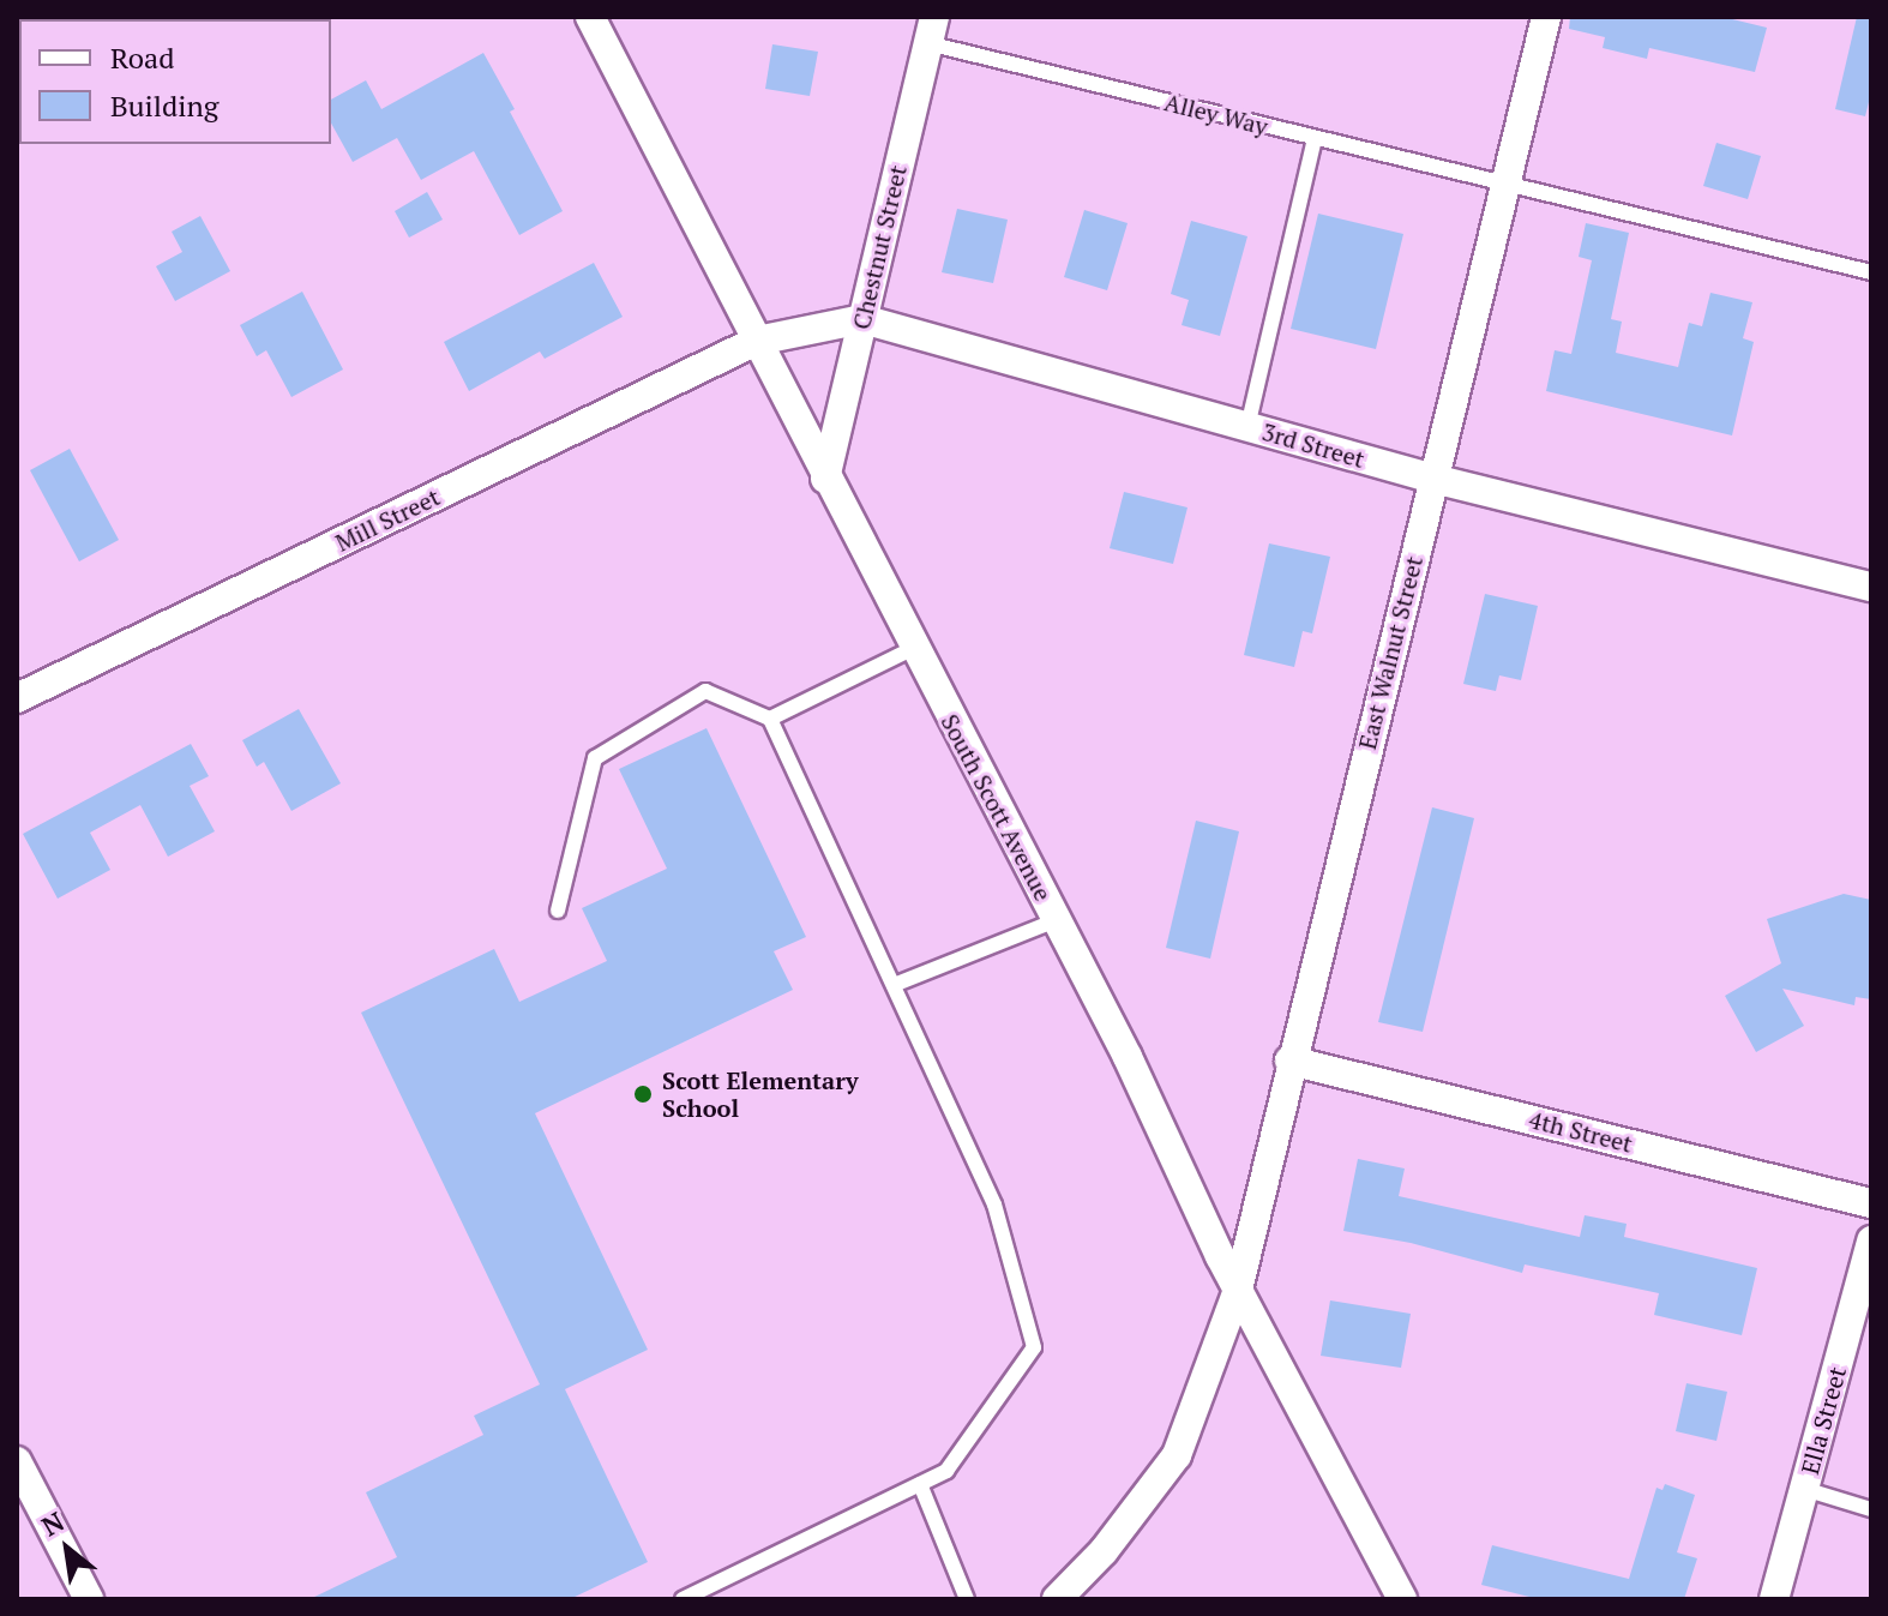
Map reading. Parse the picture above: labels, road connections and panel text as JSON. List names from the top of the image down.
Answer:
{
  "streets": {
    "street": [
      "Chestnut Street",
      "3rd Street",
      "Mill Street",
      "East Walnut Street",
      "South Scott Avenue",
      "4th Street",
      "Ella Street"
    ],
    "lane": ["Alley Way"]
  },
  "crossings": [
    ["Alley Way", "Chestnut Street"],
    ["Alley Way", "East Walnut Street"],
    ["Chestnut Street", "3rd Street"],
    ["Chestnut Street", "South Scott Avenue"],
    ["3rd Street", "Mill Street"],
    ["3rd Street", "East Walnut Street"],
    ["3rd Street", "South Scott Avenue"],
    ["Mill Street", "South Scott Avenue"],
    ["East Walnut Street", "South Scott Avenue"],
    ["East Walnut Street", "4th Street"]
  ],
  "places": ["Scott Elementary School"],
  "legend": ["Road", "Building"],
  "north": "top left"
}
